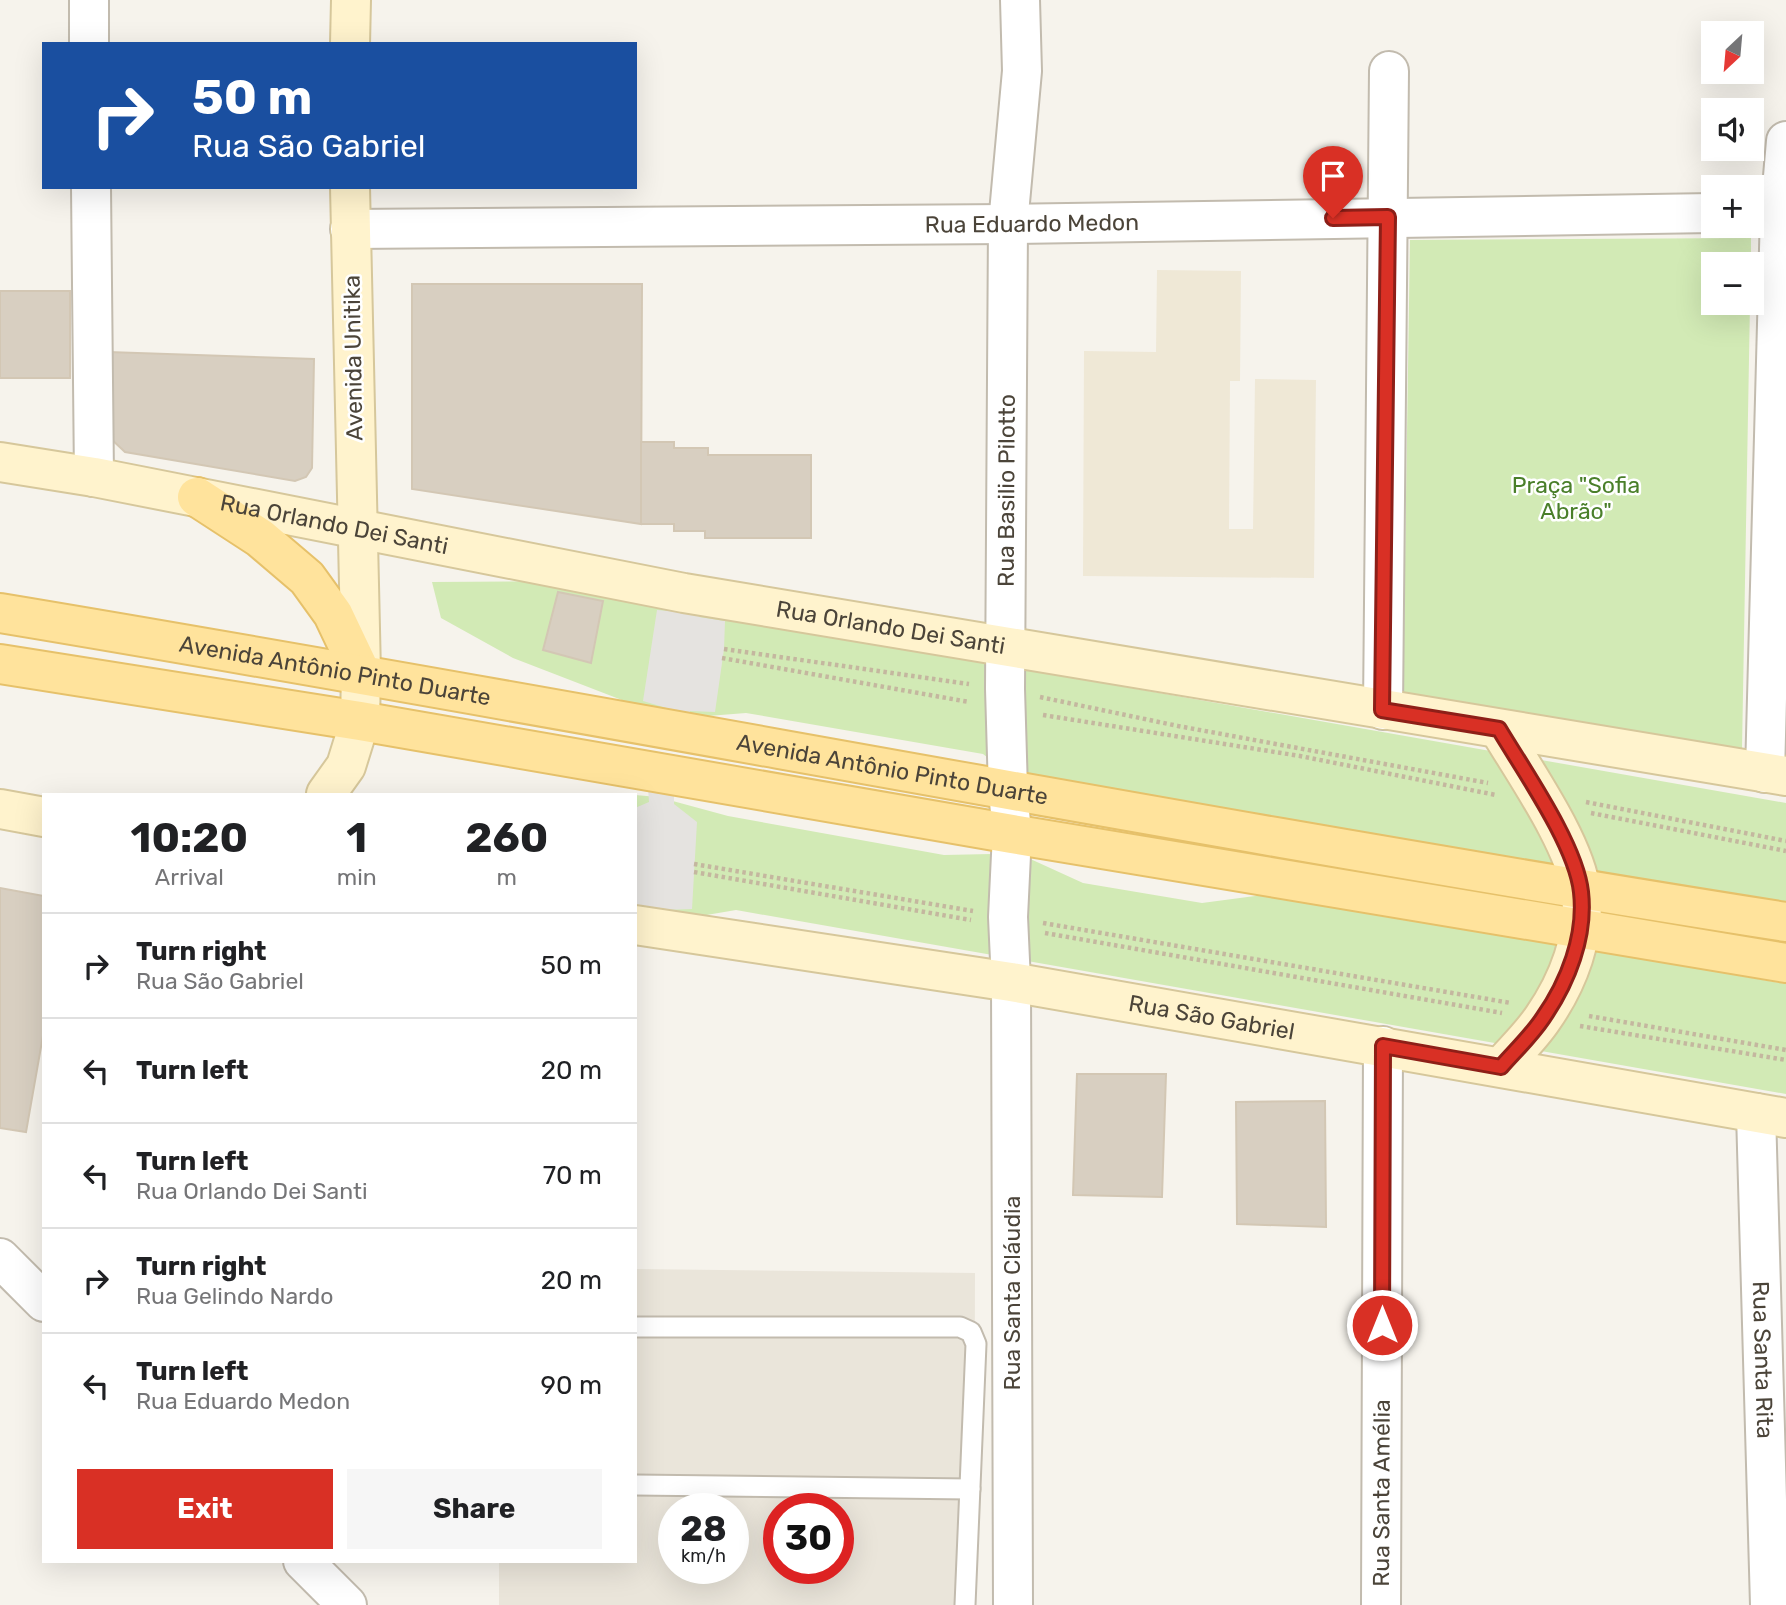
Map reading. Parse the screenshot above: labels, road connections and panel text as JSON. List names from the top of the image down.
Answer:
{
  "streets": {
    "main road": [
      "Avenida Unitika",
      "Rua Orlando Dei Santi",
      "Avenida Antônio Pinto Duarte",
      "Rua São Gabriel"
    ],
    "street": [
      "Rua Eduardo Medon",
      "Rua Basilio Pilotto",
      "Rua Santa Cláudia",
      "Rua Santa Rita",
      "Rua Santa Amélia"
    ]
  },
  "crossings": [
    ["Rua Eduardo Medon", "Avenida Unitika"],
    ["Rua Eduardo Medon", "Rua Basilio Pilotto"],
    ["Avenida Unitika", "Rua Orlando Dei Santi"],
    ["Avenida Unitika", "Avenida Antônio Pinto Duarte"],
    ["Rua Basilio Pilotto", "Rua Orlando Dei Santi"],
    ["Rua Basilio Pilotto", "Avenida Antônio Pinto Duarte"],
    ["Rua Basilio Pilotto", "Rua São Gabriel"],
    ["Rua Basilio Pilotto", "Rua Santa Cláudia"],
    ["Rua São Gabriel", "Rua Santa Cláudia"],
    ["Rua São Gabriel", "Rua Santa Rita"],
    ["Rua São Gabriel", "Rua Santa Amélia"]
  ],
  "parks": ["Praça \"Sofia Abrão\""],
  "north": "bottom left",
  "page": {
    "map_buttons": ["+", "−"],
    "turn": ["50 m", "Rua São Gabriel"],
    "eta": [
      "10:20",
      "Arrival",
      "1",
      "min",
      "260",
      "m"
    ],
    "list": [
      {
        "name": "Turn right",
        "note": "Rua São Gabriel",
        "value": "50 m"
      },
      {
        "name": "Turn left",
        "value": "20 m"
      },
      {
        "name": "Turn left",
        "note": "Rua Orlando Dei Santi",
        "value": "70 m"
      },
      {
        "name": "Turn right",
        "note": "Rua Gelindo Nardo",
        "value": "20 m"
      },
      {
        "name": "Turn left",
        "note": "Rua Eduardo Medon",
        "value": "90 m"
      }
    ],
    "buttons": ["Exit", "Share"],
    "speed": "28 km/h",
    "limit": "30"
  }
}
